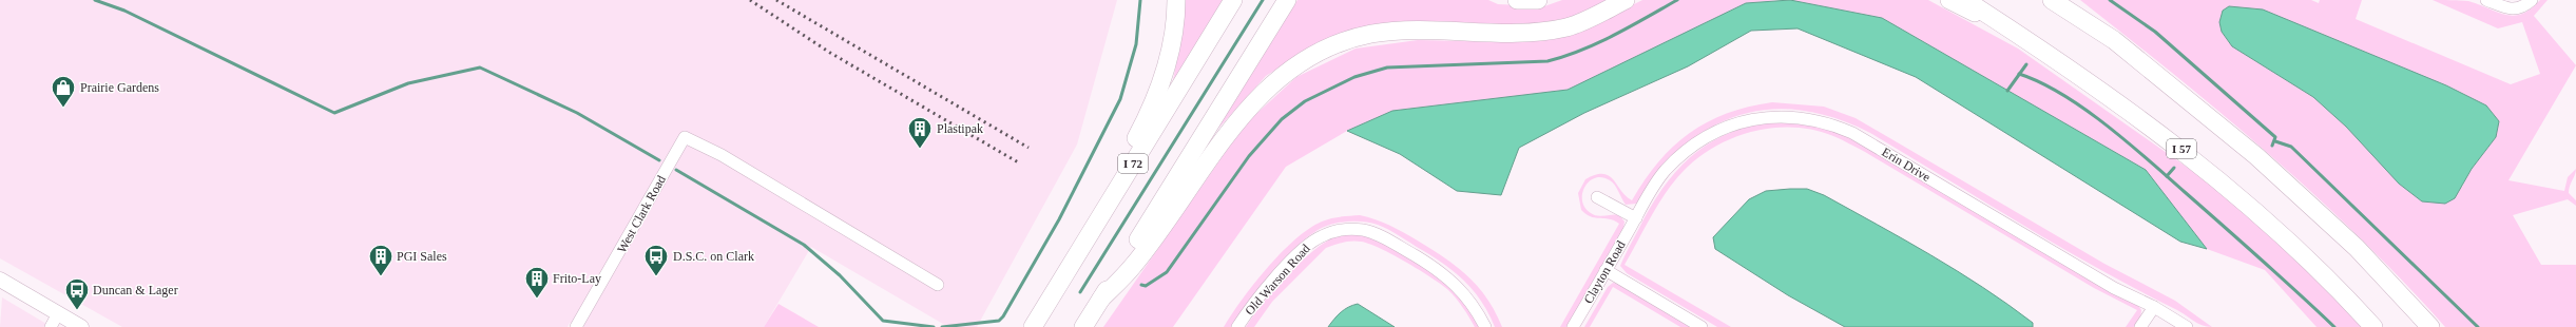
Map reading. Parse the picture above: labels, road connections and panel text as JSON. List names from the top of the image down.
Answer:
{
  "streets": {
    "highway": ["I 57", "I 72"],
    "street": [
      "Erin Drive",
      "West Clark Road",
      "Clayton Road",
      "Old Warson Road"
    ]
  },
  "crossings": [
    ["Erin Drive", "Clayton Road"]
  ],
  "places": {
    "shop": ["Prairie Gardens"],
    "building": ["Plastipak", "PGI Sales", "Frito-Lay"],
    "bus stop": ["D.S.C. on Clark", "Duncan & Lager"]
  }
}
